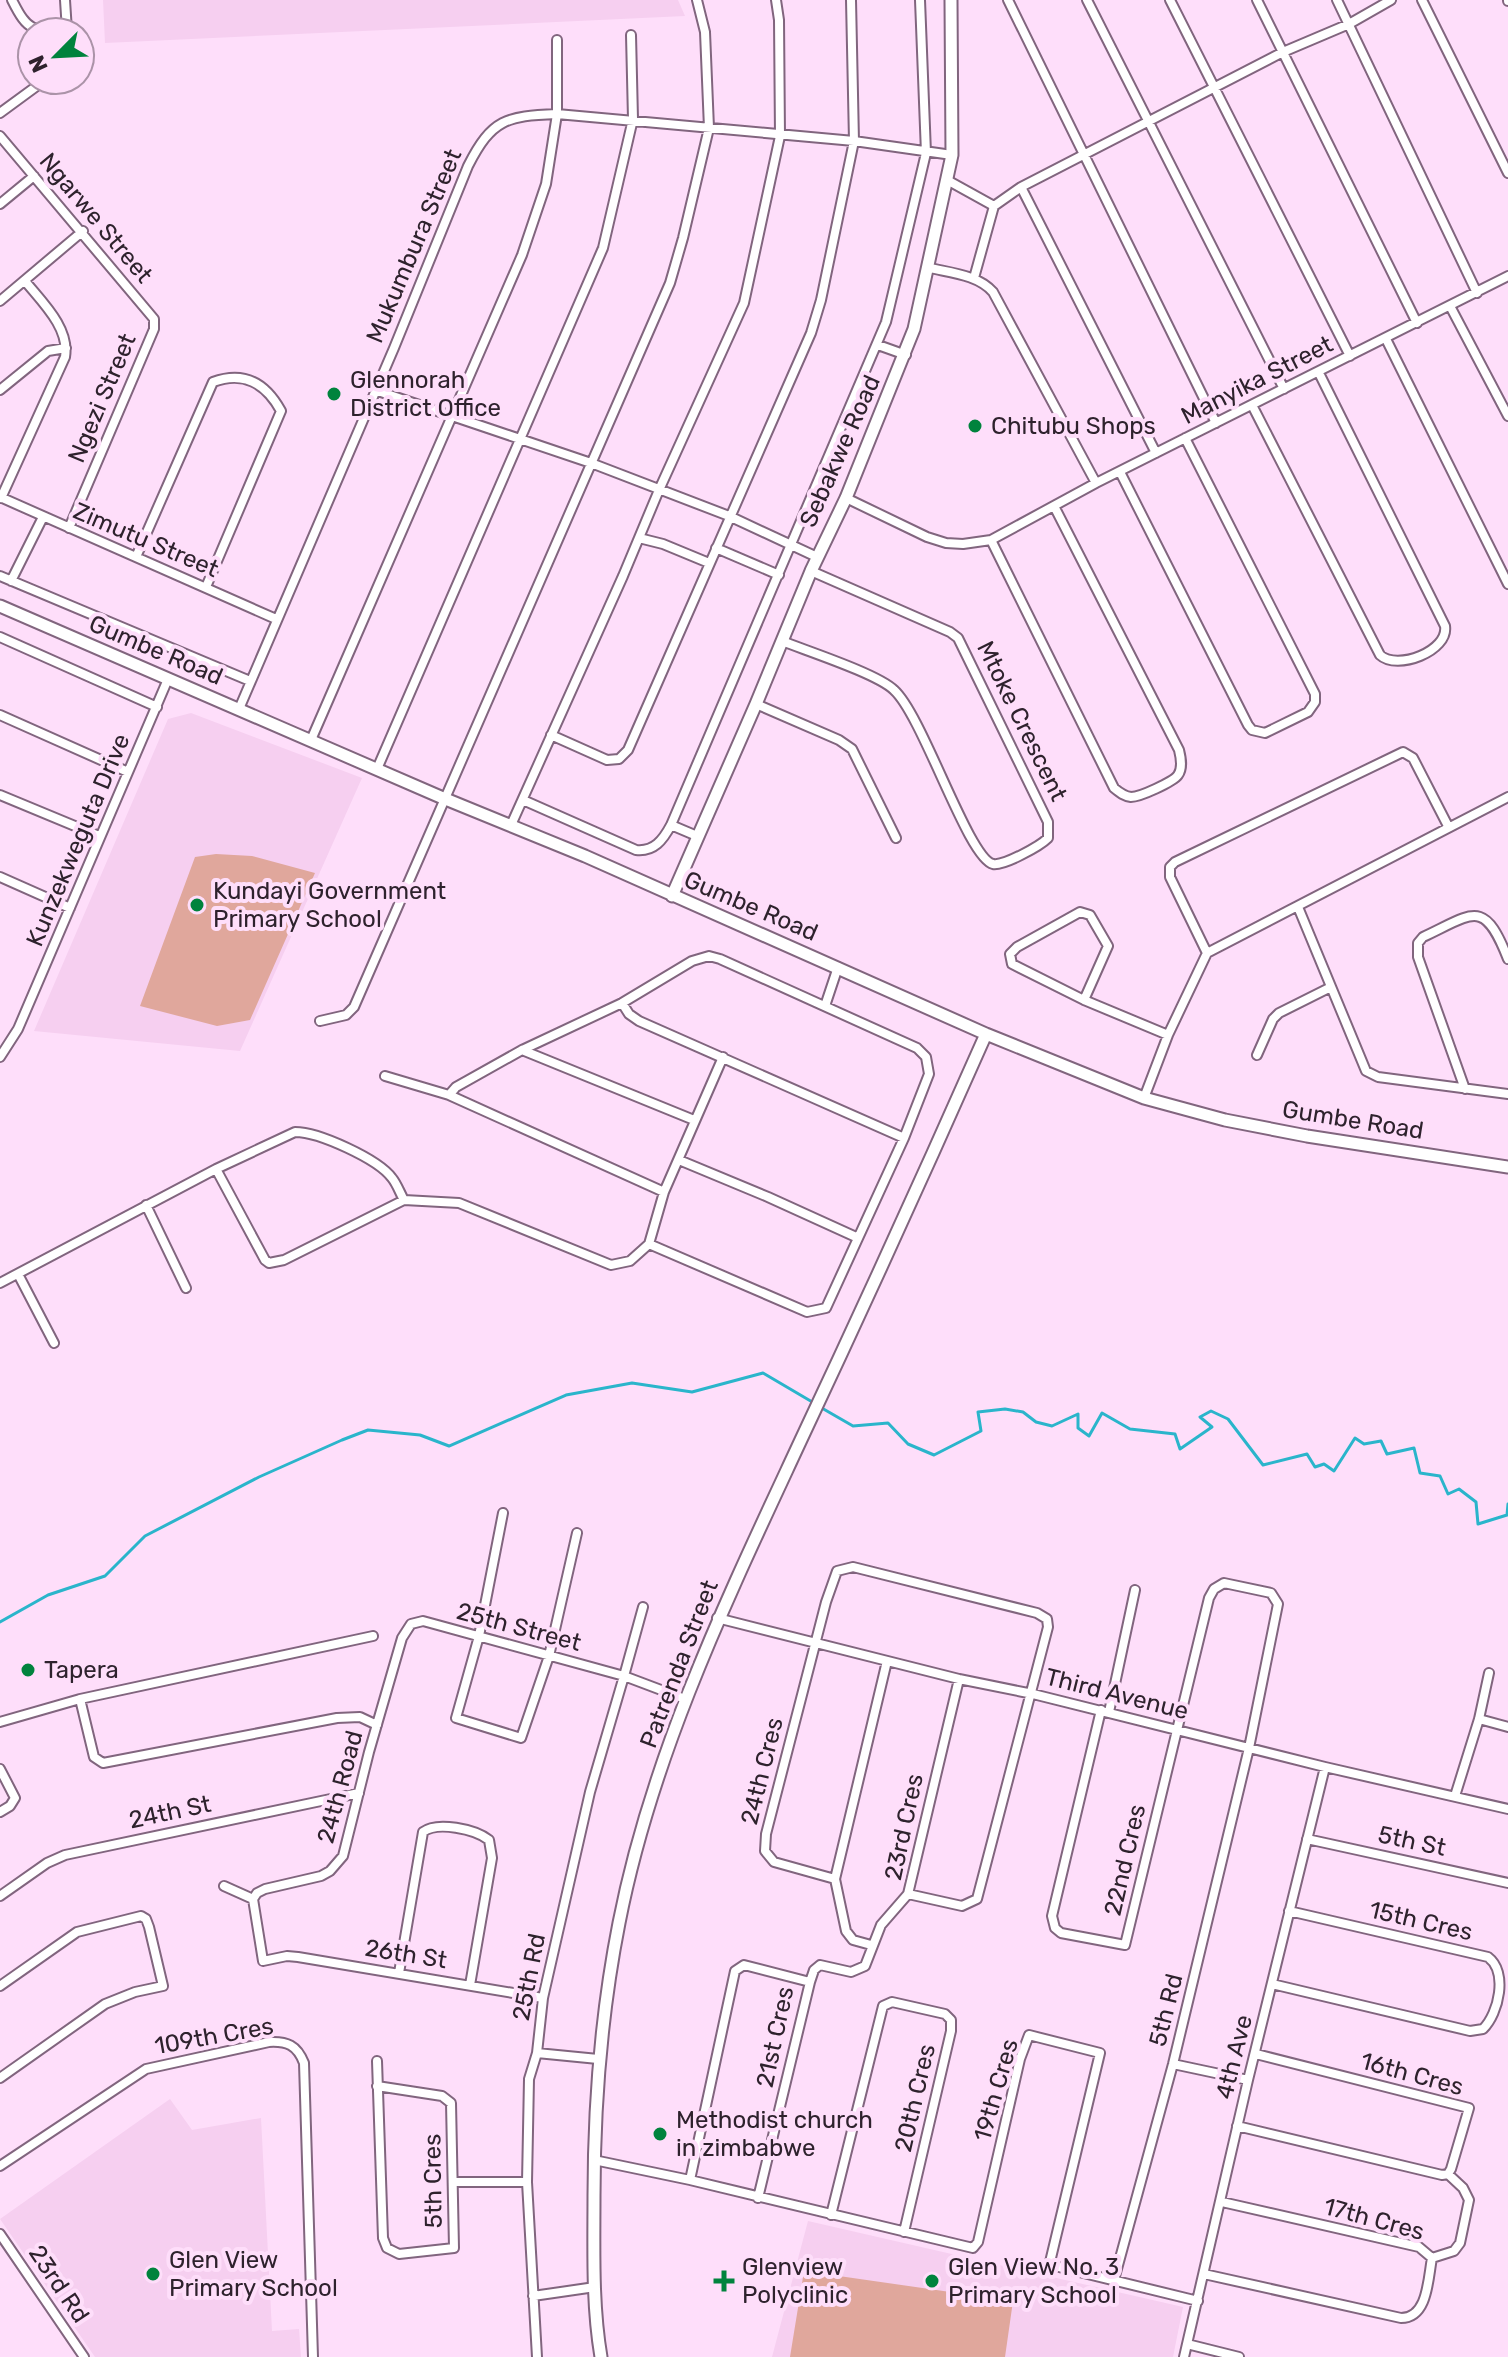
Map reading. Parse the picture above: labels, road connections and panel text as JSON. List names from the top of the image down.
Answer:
{
  "streets": {
    "street": [
      "Ngarwe Street",
      "Mukumbura Street",
      "Manyika Street",
      "Ngezi Street",
      "Sebakwe Road",
      "Zimutu Street",
      "Gumbe Road",
      "Mtoke Crescent",
      "Kunzekweguta Drive",
      "25th Street",
      "Patrenda Street",
      "Third Avenue",
      "24th Cres",
      "24th Road",
      "24th St",
      "23rd Cres",
      "5th St",
      "22nd Cres",
      "15th Cres",
      "26th St",
      "25th Rd",
      "5th Rd",
      "109th Cres",
      "21st Cres",
      "4th Ave",
      "16th Cres",
      "19th Cres",
      "20th Cres",
      "5th Cres",
      "17th Cres",
      "23rd Rd"
    ]
  },
  "crossings": [
    ["Ngarwe Street", "Ngezi Street"],
    ["Mukumbura Street", "Sebakwe Road"],
    ["Mukumbura Street", "Zimutu Street"],
    ["Mukumbura Street", "Gumbe Road"],
    ["Manyika Street", "Sebakwe Road"],
    ["Ngezi Street", "Zimutu Street"],
    ["Sebakwe Road", "Gumbe Road"],
    ["Sebakwe Road", "Mtoke Crescent"],
    ["Gumbe Road", "Kunzekweguta Drive"],
    ["Gumbe Road", "Patrenda Street"],
    ["25th Street", "24th Road"],
    ["25th Street", "25th Rd"],
    ["Patrenda Street", "Third Avenue"],
    ["Third Avenue", "24th Cres"],
    ["Third Avenue", "23rd Cres"],
    ["Third Avenue", "22nd Cres"],
    ["Third Avenue", "5th Rd"],
    ["Third Avenue", "4th Ave"],
    ["24th Cres", "23rd Cres"],
    ["24th Road", "24th St"],
    ["24th Road", "26th St"],
    ["5th St", "4th Ave"],
    ["22nd Cres", "5th Rd"],
    ["15th Cres", "4th Ave"],
    ["26th St", "25th Rd"],
    ["5th Rd", "19th Cres"],
    ["4th Ave", "16th Cres"],
    ["4th Ave", "17th Cres"],
    ["19th Cres", "20th Cres"]
  ],
  "places": {
    "other": [
      "Glennorah District Office",
      "Chitubu Shops",
      "Kundayi Government Primary School",
      "Tapera",
      "Methodist church in zimbabwe",
      "Glen View Primary School",
      "Glen View No. 3 Primary School"
    ],
    "health": ["Glenview Polyclinic"]
  },
  "north": "bottom left"
}
